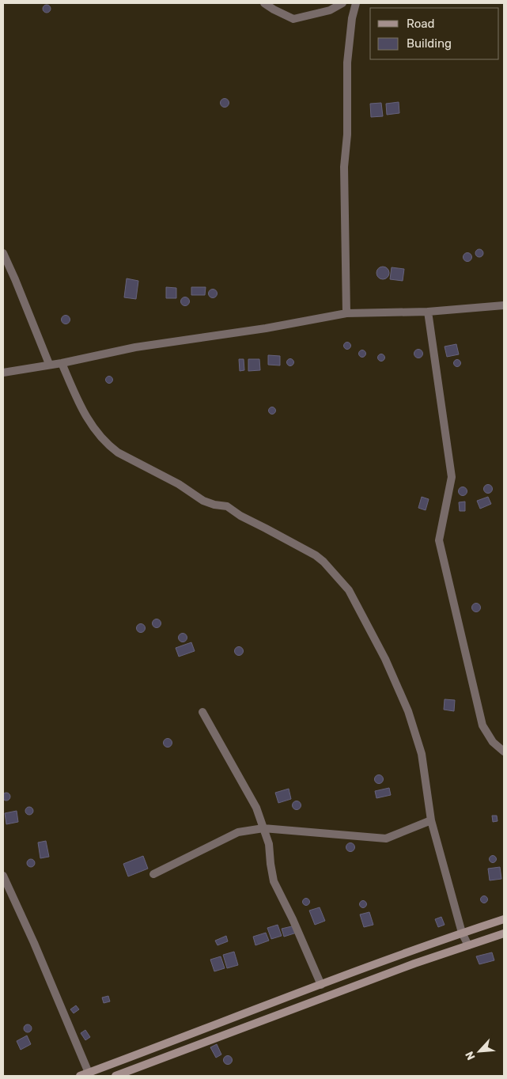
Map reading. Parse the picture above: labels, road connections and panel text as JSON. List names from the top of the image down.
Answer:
{
  "legend": ["Road", "Building"],
  "north": "bottom left"
}
